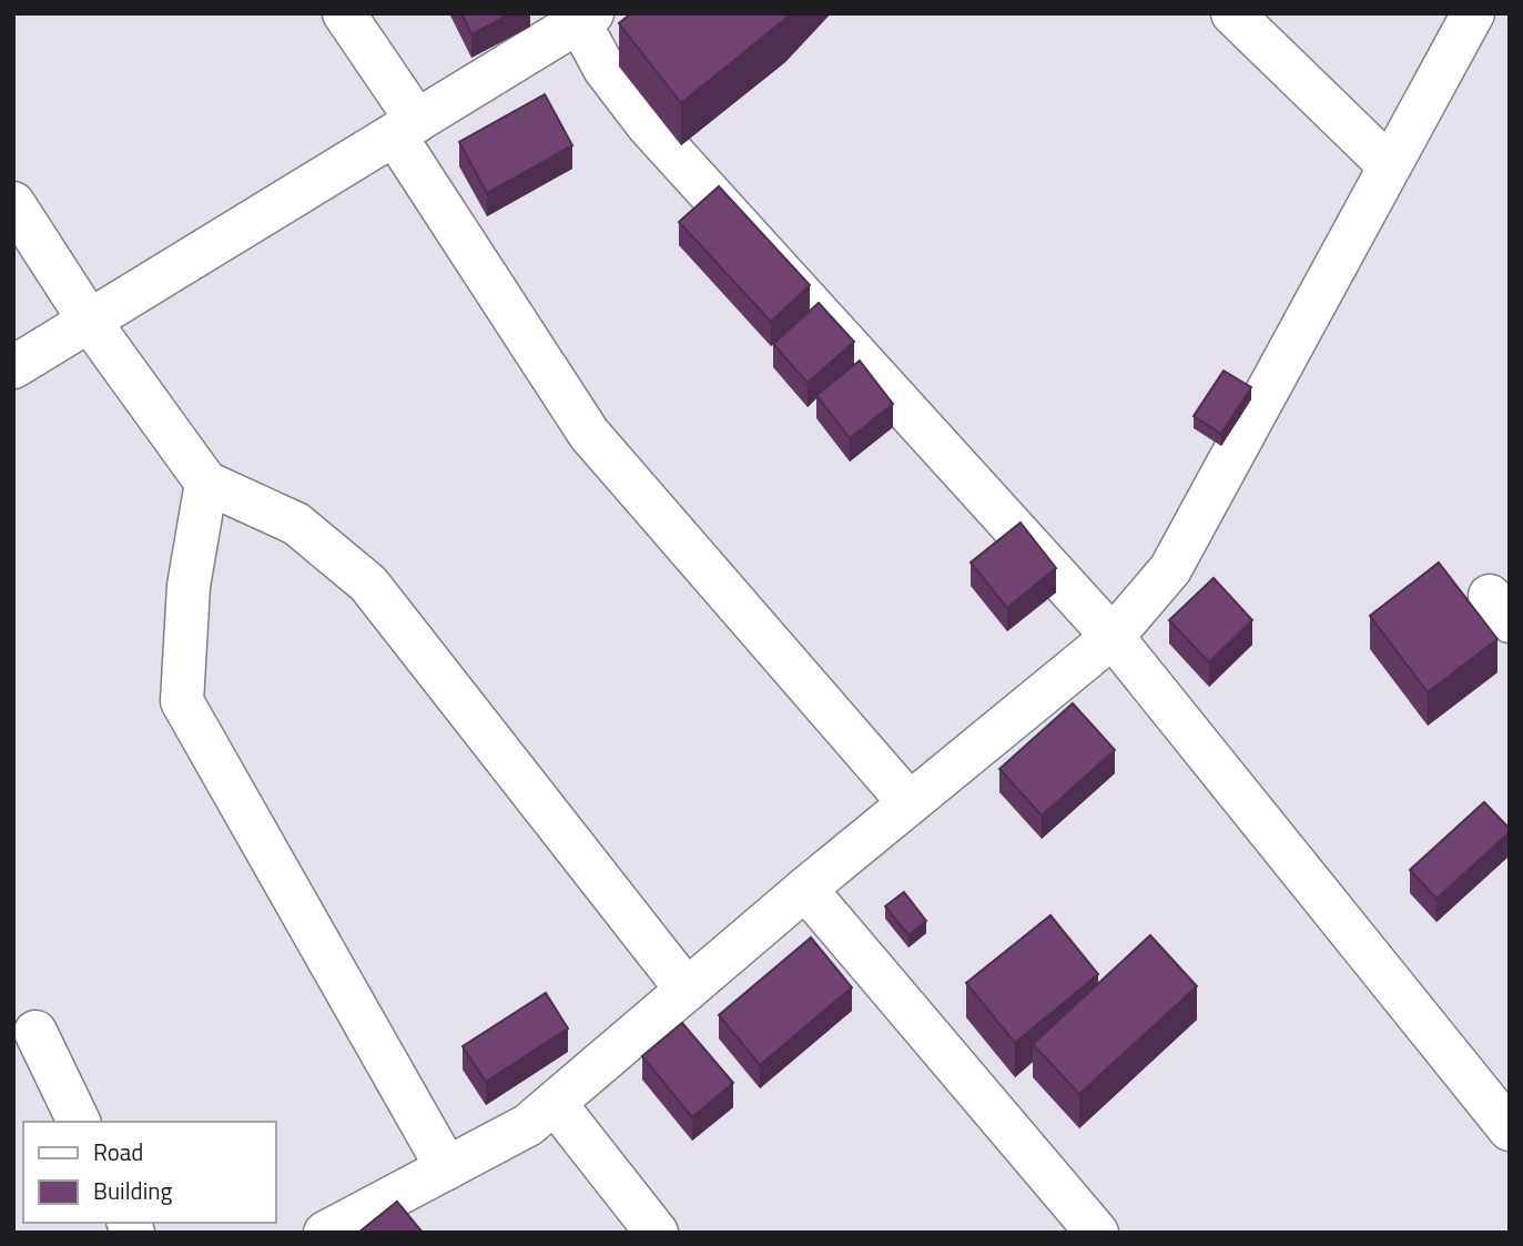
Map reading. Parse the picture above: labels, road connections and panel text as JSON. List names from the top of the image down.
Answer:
{
  "legend": ["Road", "Building"]
}
